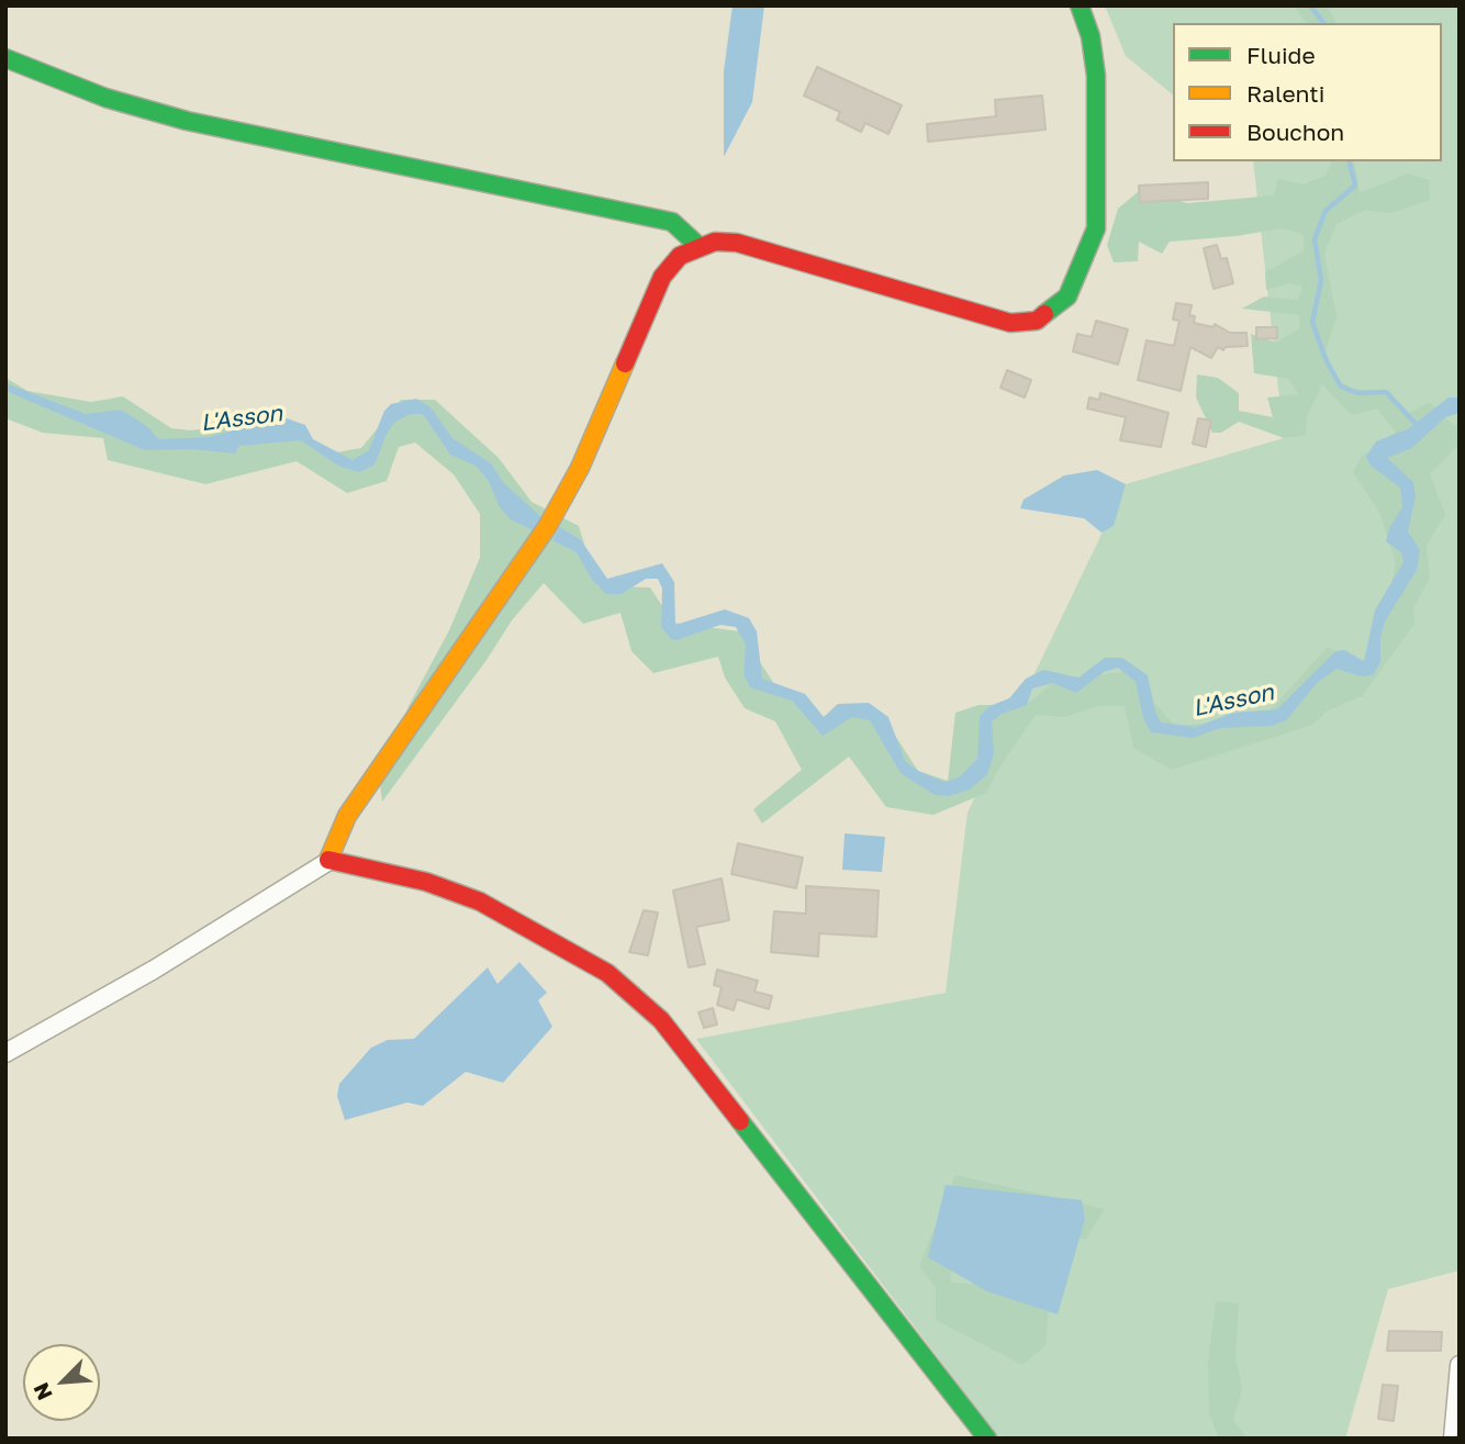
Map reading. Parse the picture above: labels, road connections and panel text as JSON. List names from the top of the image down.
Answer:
{
  "water": ["L'Asson"],
  "legend": ["Fluide", "Ralenti", "Bouchon"],
  "north": "bottom left"
}
